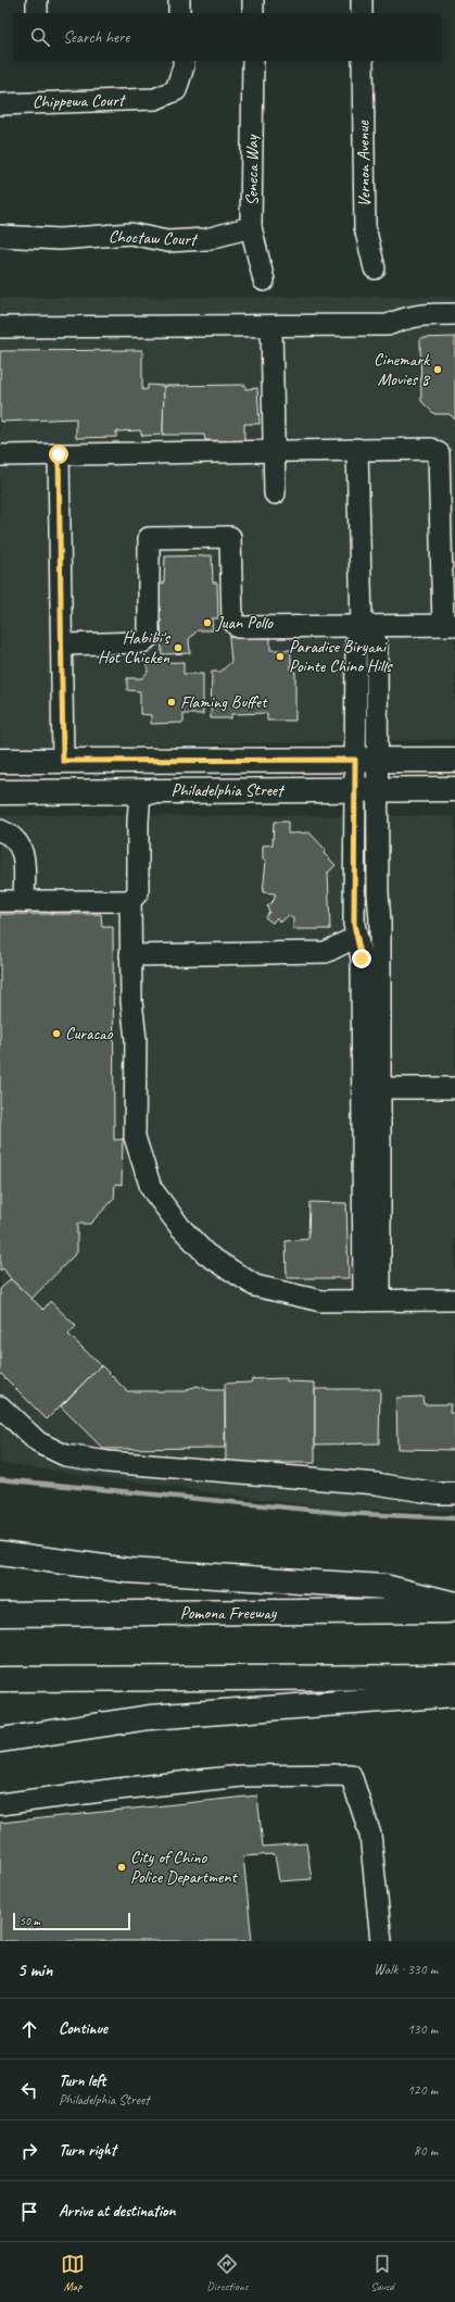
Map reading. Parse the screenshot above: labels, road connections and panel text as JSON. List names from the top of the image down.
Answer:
{
  "streets": {
    "main road": ["Philadelphia Street", "Pomona Freeway"],
    "street": [
      "Chippewa Court",
      "Vernon Avenue",
      "Seneca Way",
      "Choctaw Court"
    ]
  },
  "crossings": [
    ["Seneca Way", "Choctaw Court"]
  ],
  "places": [
    "Cinemark Movies 8",
    "Juan Pollo",
    "Habibi's Hot Chicken",
    "Paradise Biryani Pointe Chino Hills",
    "Flaming Buffet",
    "Curacao",
    "City of Chino Police Department"
  ],
  "scale_bar": "50 m",
  "page": {
    "search": "Search here",
    "scale": "50 m",
    "heading": ["5 min", "Walk · 330 m"],
    "list": [
      ["Continue", "130 m"],
      ["Turn left", "Philadelphia Street", "120 m"],
      ["Turn right", "80 m"],
      "Arrive at destination"
    ],
    "nav": ["Map", "Directions", "Saved"]
  }
}
